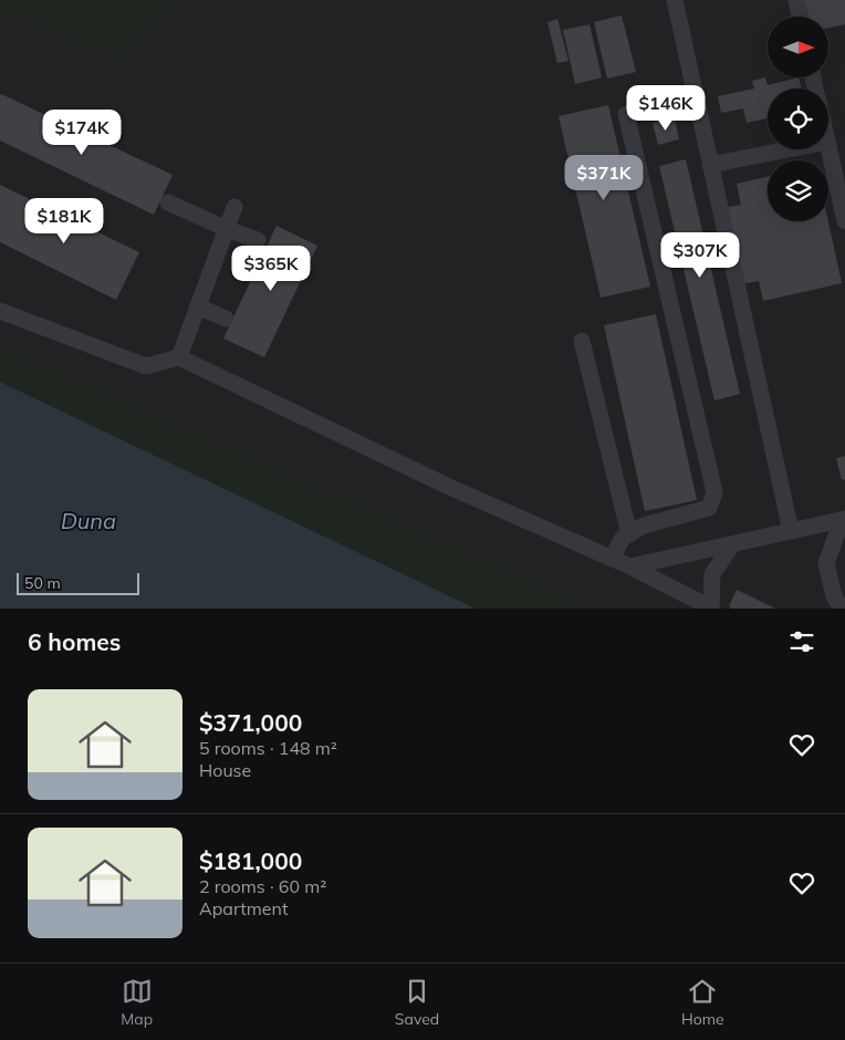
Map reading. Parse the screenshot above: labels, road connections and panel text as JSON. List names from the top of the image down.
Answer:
{
  "water": ["Duna"],
  "scale_bar": "50 m",
  "north": "right",
  "page": {
    "price": [
      "$146K",
      "$174K",
      "$371K",
      "$181K",
      "$307K",
      "$365K"
    ],
    "scale": "50 m",
    "heading": "6 homes",
    "list": [
      {
        "name": "$371,000",
        "note": "5 rooms · 148 m² · House"
      },
      {
        "name": "$181,000",
        "note": "2 rooms · 60 m² · Apartment"
      }
    ],
    "tabs": ["Map", "Saved", "Home"]
  }
}
